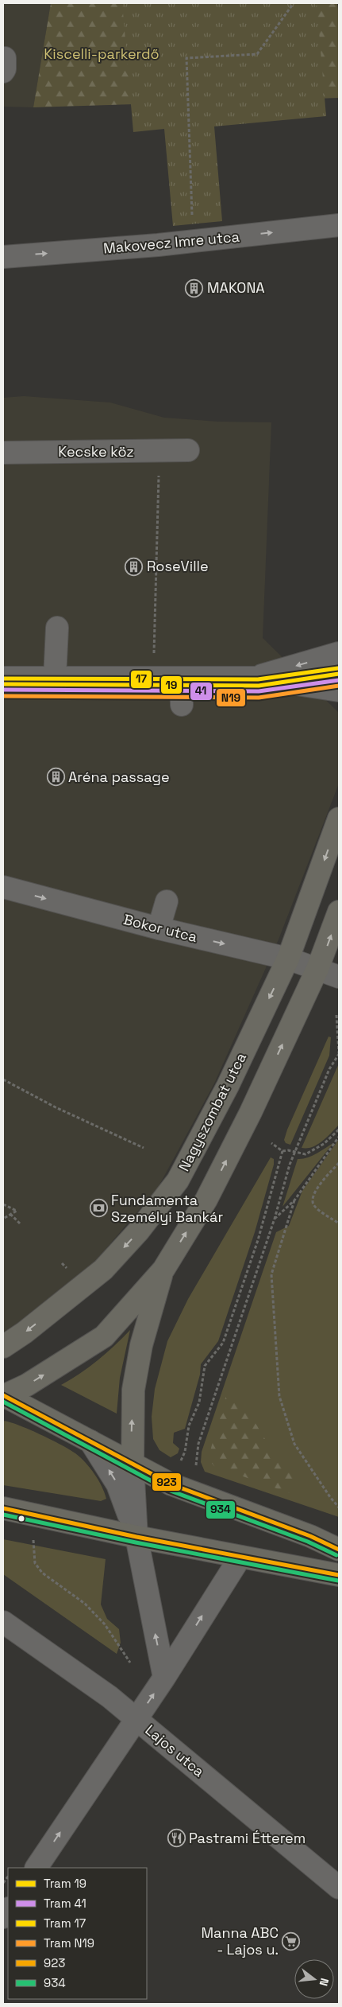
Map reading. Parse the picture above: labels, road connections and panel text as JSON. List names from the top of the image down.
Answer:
{
  "streets": {
    "main road": ["Nagyszombat utca"],
    "street": [
      "Makovecz Imre utca",
      "Kecske köz",
      "Bokor utca",
      "Lajos utca"
    ]
  },
  "crossings": [
    ["Bokor utca", "Nagyszombat utca"]
  ],
  "one_way": ["Makovecz Imre utca", "Bokor utca"],
  "parks": ["Kiscelli-parkerdő"],
  "places": {
    "building": ["MAKONA", "RoseVille", "Aréna passage"],
    "bank": ["Fundamenta Személyi Bankár"],
    "restaurant": ["Pastrami Étterem"],
    "supermarket": ["Manna ABC - Lajos u."]
  },
  "lines": [
    "tram line 17",
    "tram line 19",
    "tram line 41",
    "tram line N19",
    "transit line 923",
    "transit line 934"
  ],
  "legend": [
    "Tram 19",
    "Tram 41",
    "Tram 17",
    "Tram N19",
    "923",
    "934"
  ],
  "north": "right"
}
